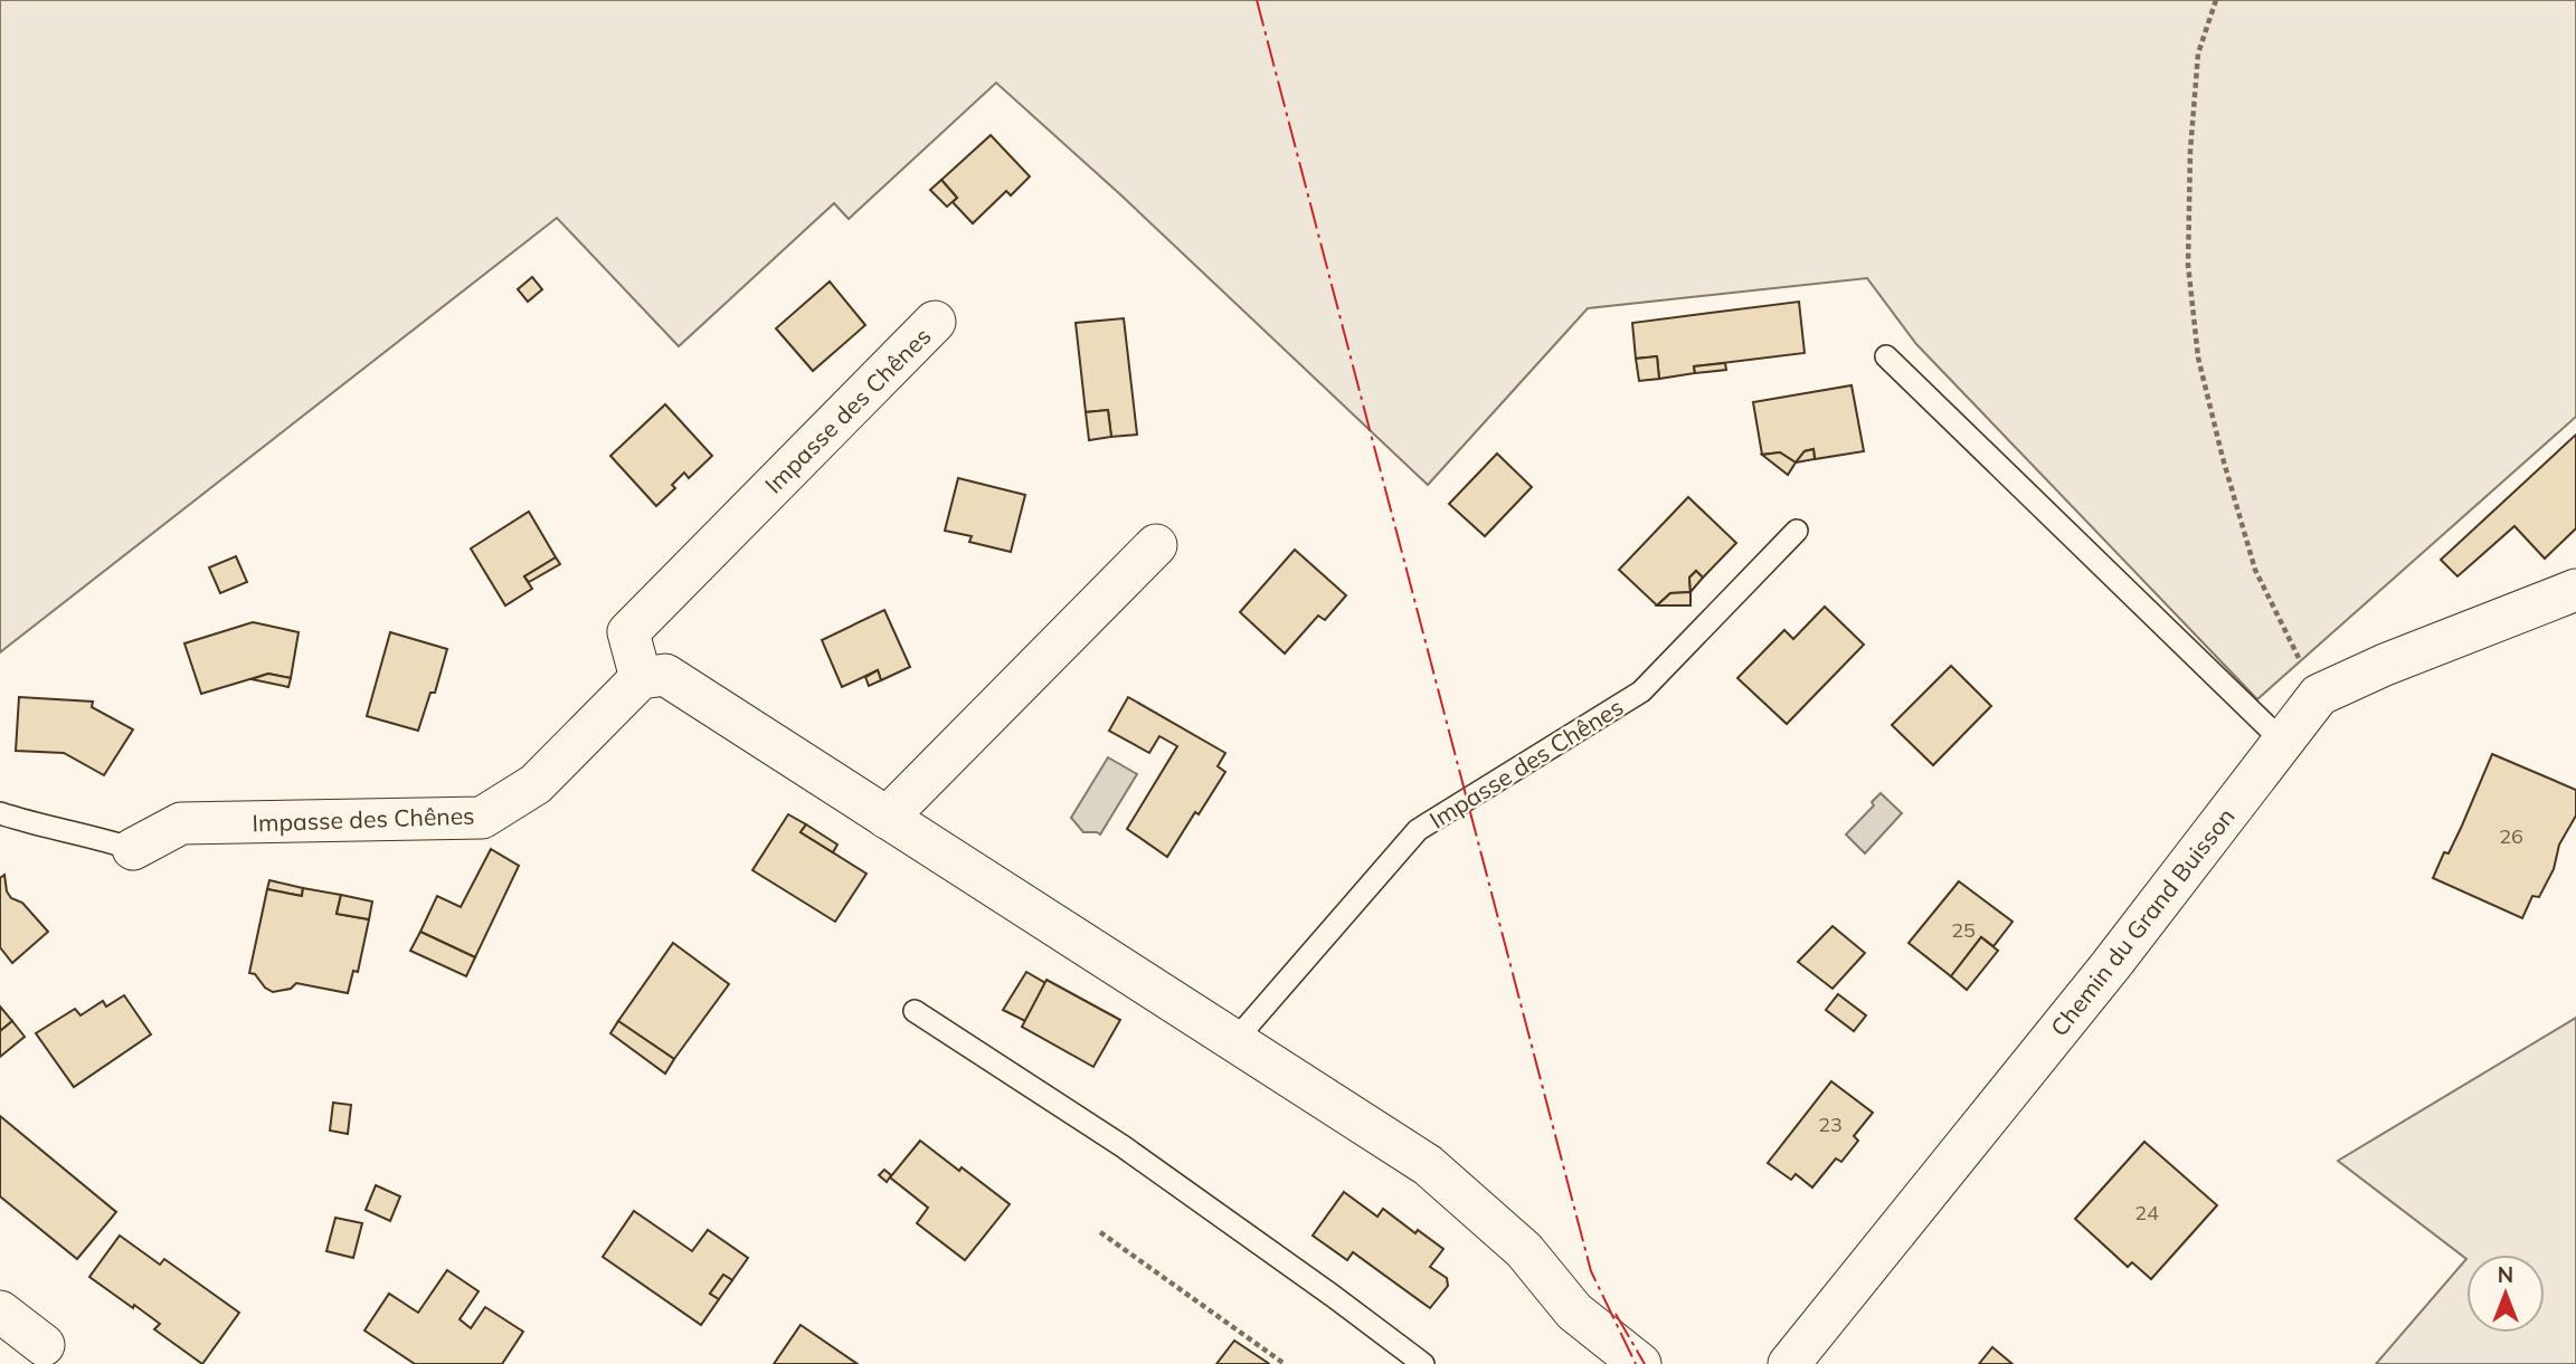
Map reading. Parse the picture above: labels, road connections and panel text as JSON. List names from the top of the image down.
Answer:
{
  "streets": {
    "street": ["Impasse des Chênes", "Chemin du Grand Buisson"]
  },
  "house_numbers": [
    "26",
    "25",
    "23",
    "24"
  ],
  "north": "top"
}
